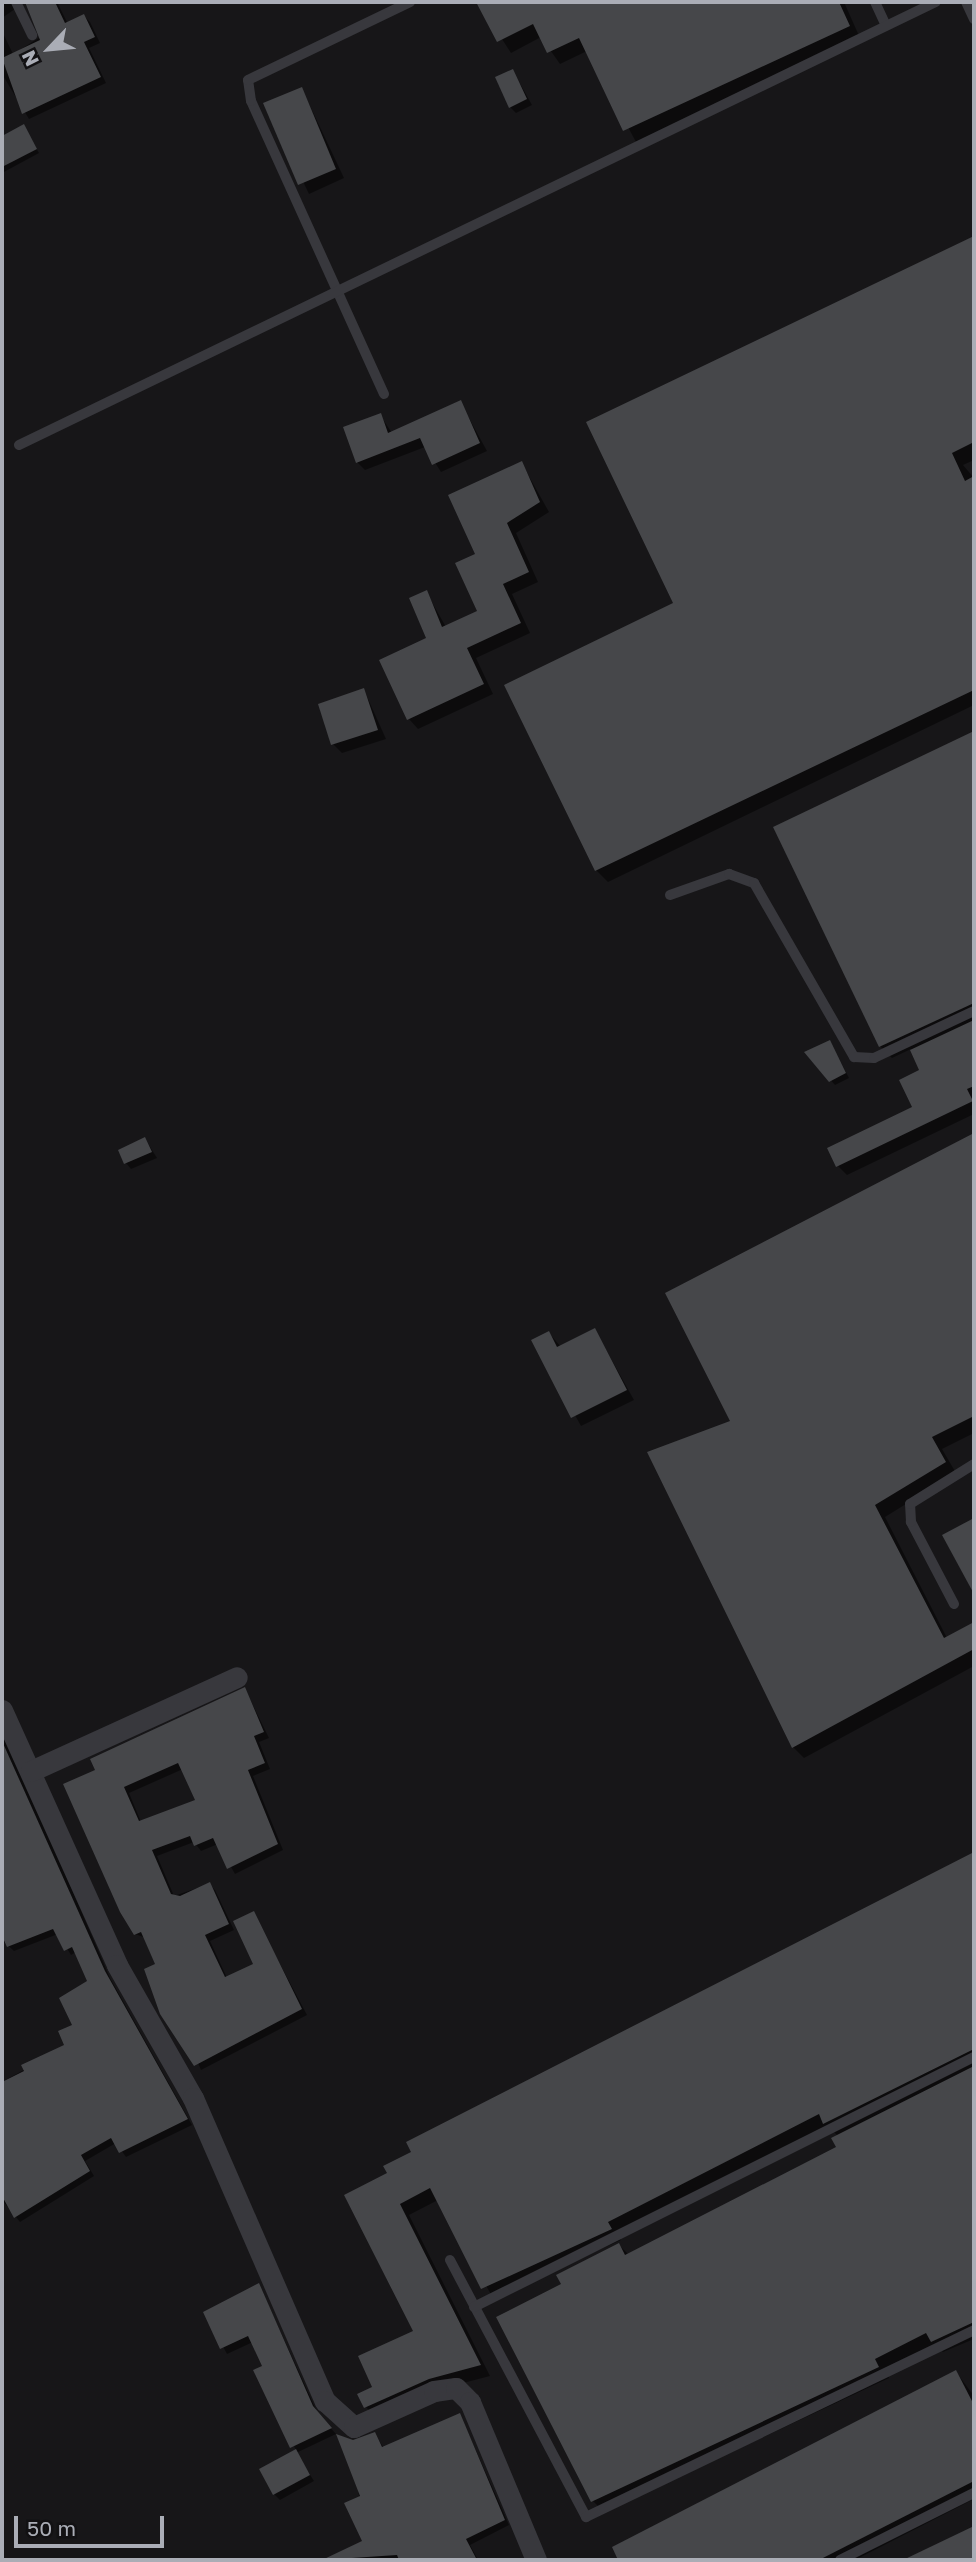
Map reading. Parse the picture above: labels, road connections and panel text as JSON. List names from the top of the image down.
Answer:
{
  "scale_bar": "50 m",
  "north": "bottom left"
}
